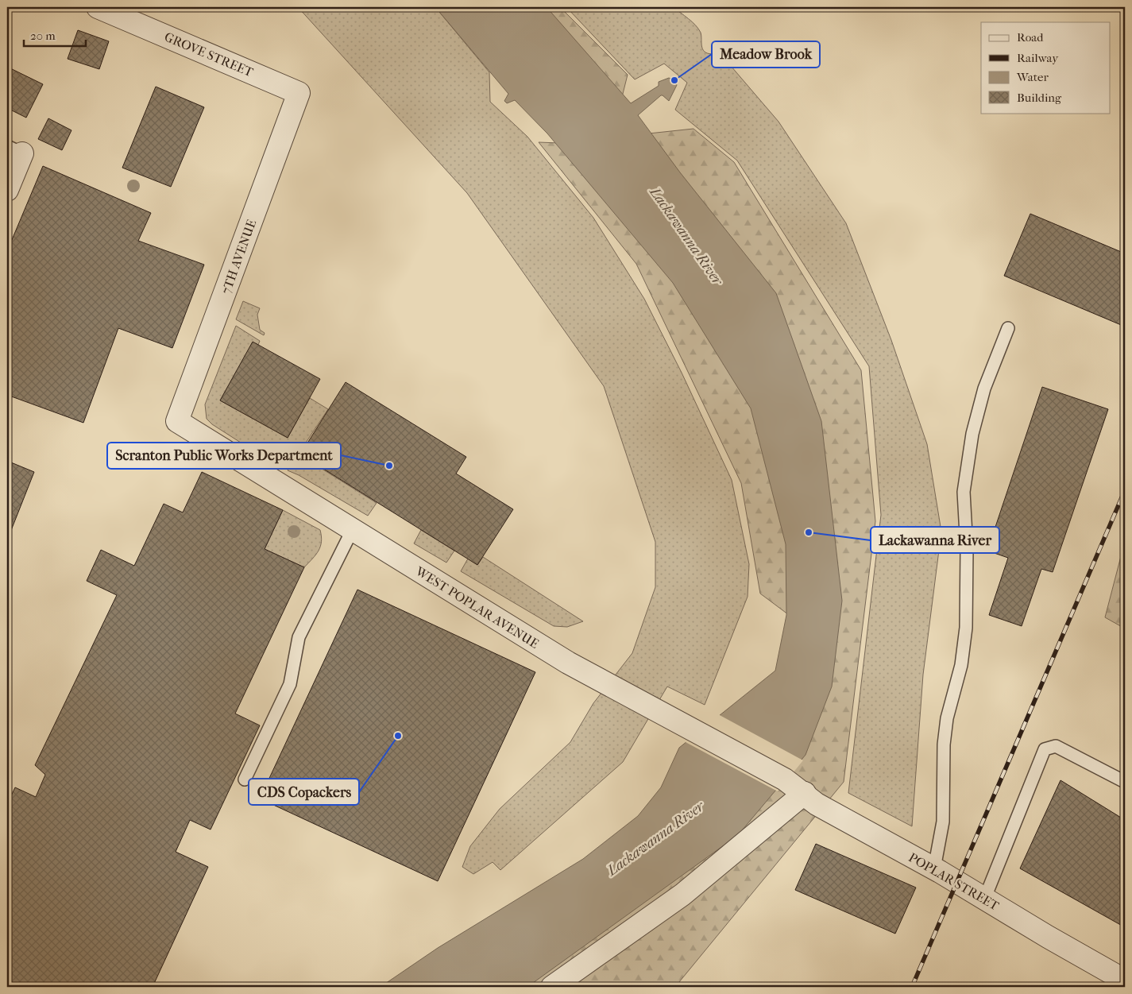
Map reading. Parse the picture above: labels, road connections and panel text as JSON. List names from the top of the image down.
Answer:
{
  "streets": {
    "street": [
      "GROVE STREET",
      "7TH AVENUE",
      "WEST POPLAR AVENUE",
      "POPLAR STREET"
    ]
  },
  "crossings": [
    ["GROVE STREET", "7TH AVENUE"],
    ["7TH AVENUE", "WEST POPLAR AVENUE"],
    ["WEST POPLAR AVENUE", "POPLAR STREET"]
  ],
  "water": ["Lackawanna River"],
  "places": [
    "Meadow Brook",
    "Scranton Public Works Department",
    "Lackawanna River",
    "CDS Copackers"
  ],
  "legend": [
    "Road",
    "Railway",
    "Water",
    "Building"
  ],
  "scale_bar": "20 m"
}
